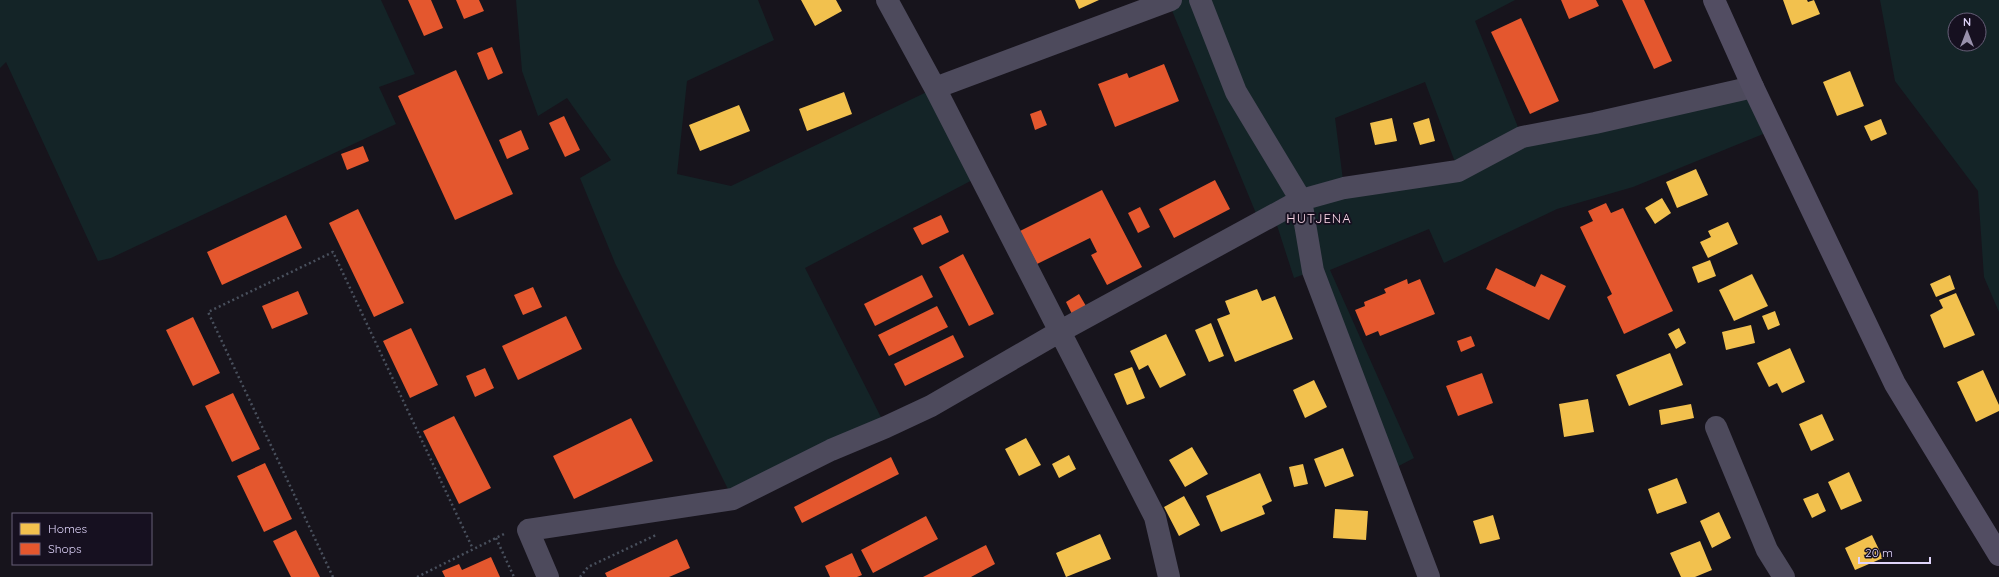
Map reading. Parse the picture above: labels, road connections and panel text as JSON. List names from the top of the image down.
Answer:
{
  "districts": ["HUTJENA"],
  "legend": ["Homes", "Shops"],
  "scale_bar": "20 m",
  "north": "top"
}
